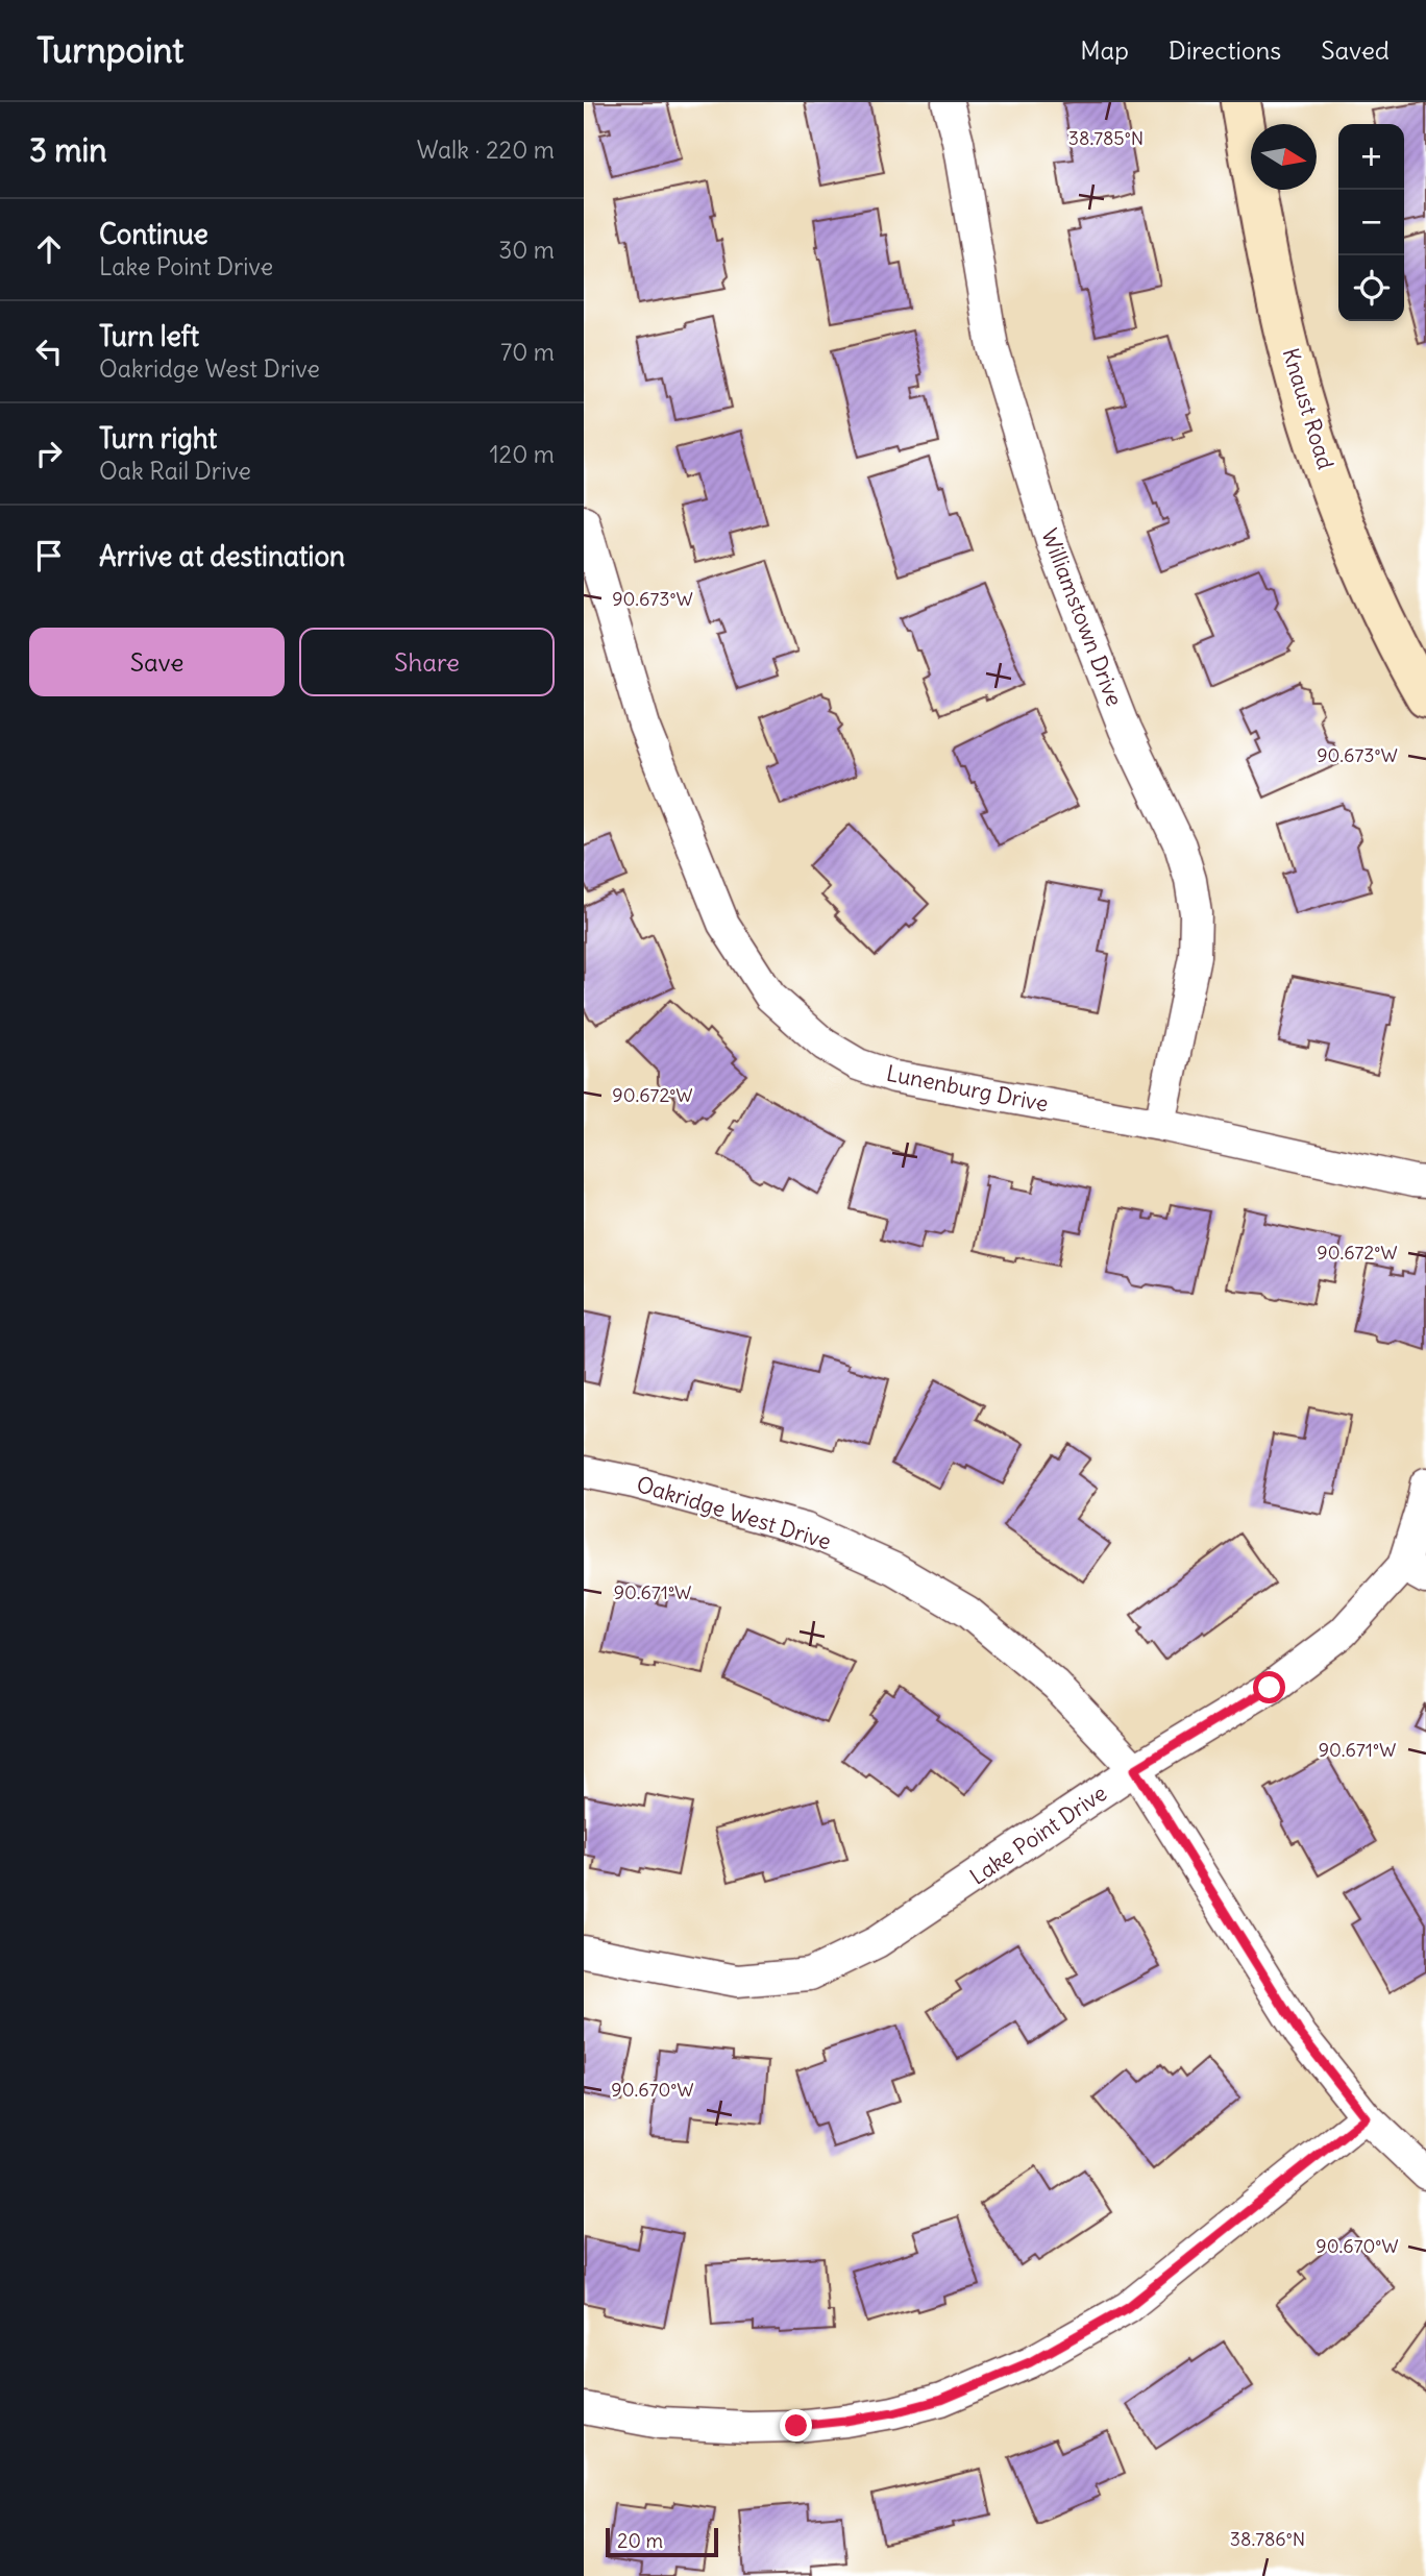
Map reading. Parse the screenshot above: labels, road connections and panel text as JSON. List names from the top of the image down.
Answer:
{
  "streets": {
    "main road": ["Knaust Road"],
    "street": [
      "Williamstown Drive",
      "Lunenburg Drive",
      "Oakridge West Drive",
      "Lake Point Drive"
    ]
  },
  "crossings": [
    ["Williamstown Drive", "Lunenburg Drive"],
    ["Oakridge West Drive", "Lake Point Drive"]
  ],
  "scale_bar": "20 m",
  "north": "right",
  "page": {
    "header": "Turnpoint",
    "nav": ["Map", "Directions", "Saved"],
    "heading": ["3 min", "Walk · 220 m"],
    "map_buttons": ["+", "−"],
    "list": [
      ["Continue", "Lake Point Drive", "30 m"],
      ["Turn left", "Oakridge West Drive", "70 m"],
      ["Turn right", "Oak Rail Drive", "120 m"],
      "Arrive at destination"
    ],
    "buttons": ["Save", "Share"],
    "scale": "20 m"
  },
  "coordinates": [
    "38.785°N",
    "90.673°W",
    "90.672°W",
    "90.671°W",
    "90.670°W",
    "38.786°N"
  ]
}
